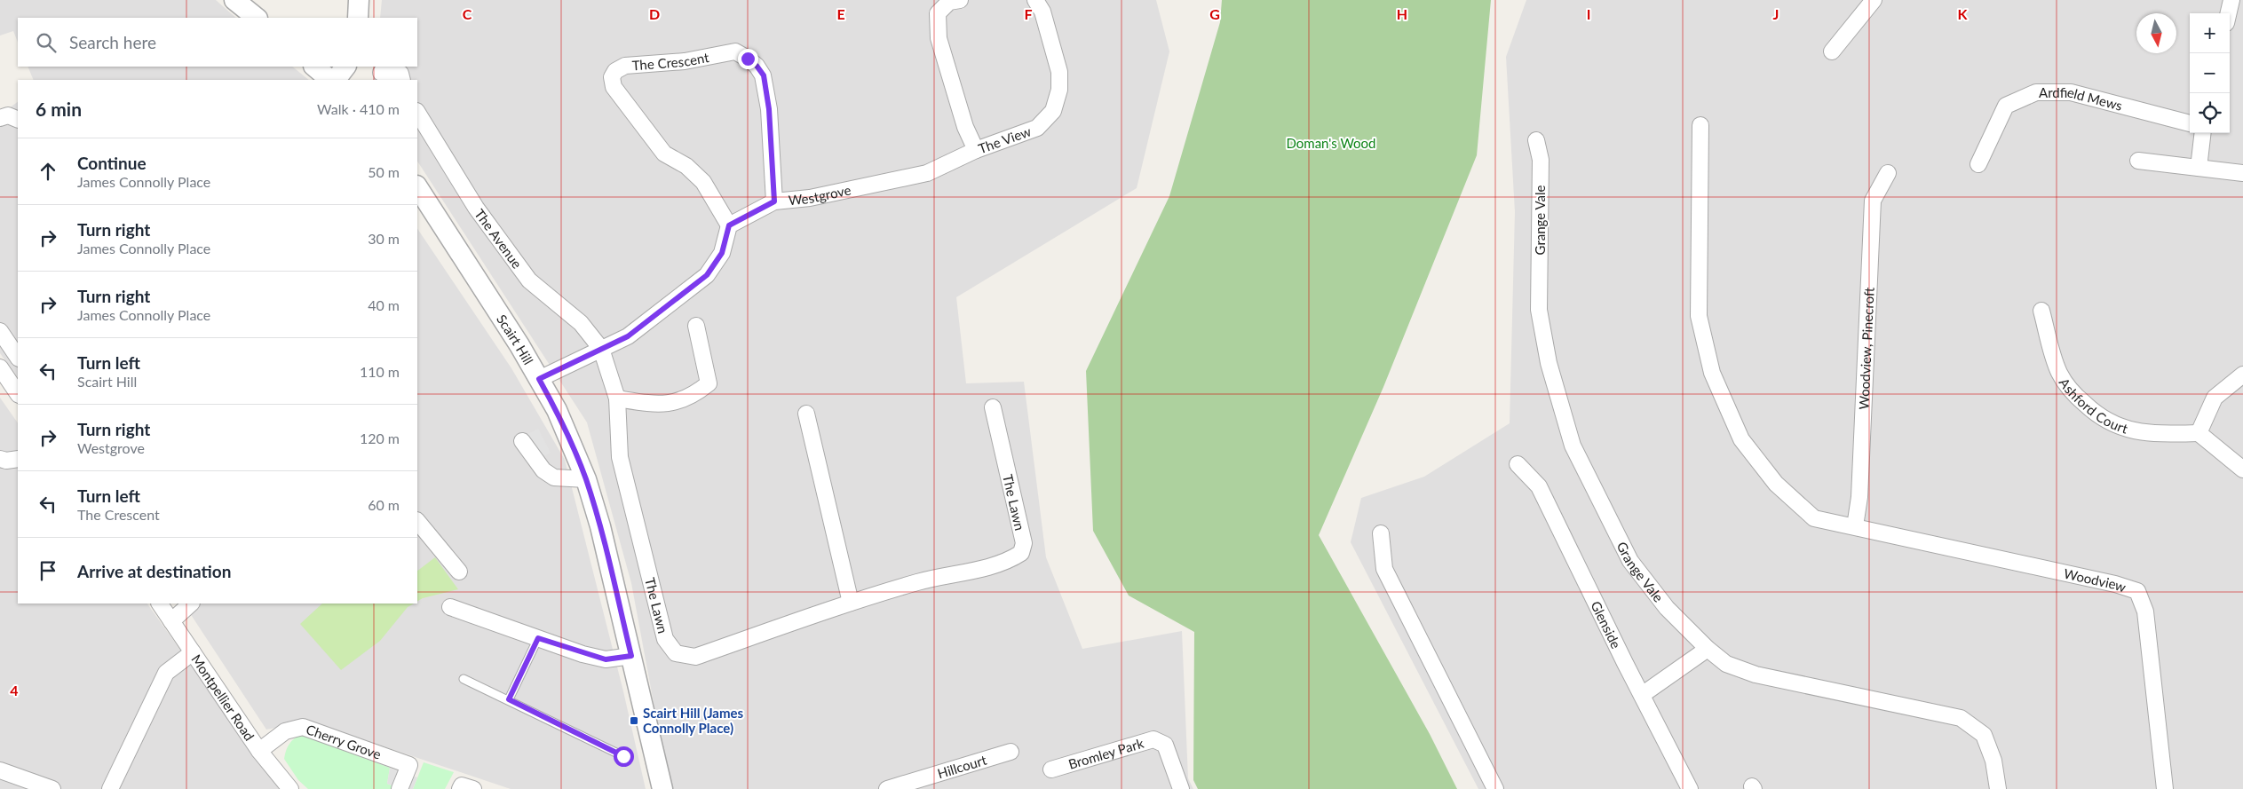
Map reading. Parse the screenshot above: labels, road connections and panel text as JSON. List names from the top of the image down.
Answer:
{
  "streets": {
    "street": [
      "The Crescent",
      "Ardfield Mews",
      "The View",
      "Westgrove",
      "Grange Vale",
      "The Avenue",
      "Scairt Hill",
      "Woodview, Pinecroft",
      "Ashford Court",
      "The Lawn",
      "Woodview",
      "Glenside",
      "Montpellier Road",
      "Cherry Grove",
      "Bromley Park",
      "Hillcourt"
    ]
  },
  "crossings": [
    ["The Crescent", "Westgrove"],
    ["The View", "Westgrove"],
    ["The Avenue", "The Lawn"],
    ["Woodview, Pinecroft", "Woodview"],
    ["Montpellier Road", "Cherry Grove"]
  ],
  "parks": ["Doman's Wood"],
  "places": {
    "transit": ["Scairt Hill (James Connolly Place)"]
  },
  "north": "bottom",
  "page": {
    "map_buttons": ["+", "−"],
    "search": "Search here",
    "heading": ["6 min", "Walk · 410 m"],
    "list": [
      ["Continue", "James Connolly Place", "50 m"],
      ["Turn right", "James Connolly Place", "30 m"],
      ["Turn right", "James Connolly Place", "40 m"],
      ["Turn left", "Scairt Hill", "110 m"],
      ["Turn right", "Westgrove", "120 m"],
      ["Turn left", "The Crescent", "60 m"],
      "Arrive at destination"
    ]
  },
  "grid": {
    "columns": [
      "C",
      "D",
      "E",
      "F",
      "G",
      "H",
      "I",
      "J",
      "K"
    ],
    "rows": ["4"]
  }
}
